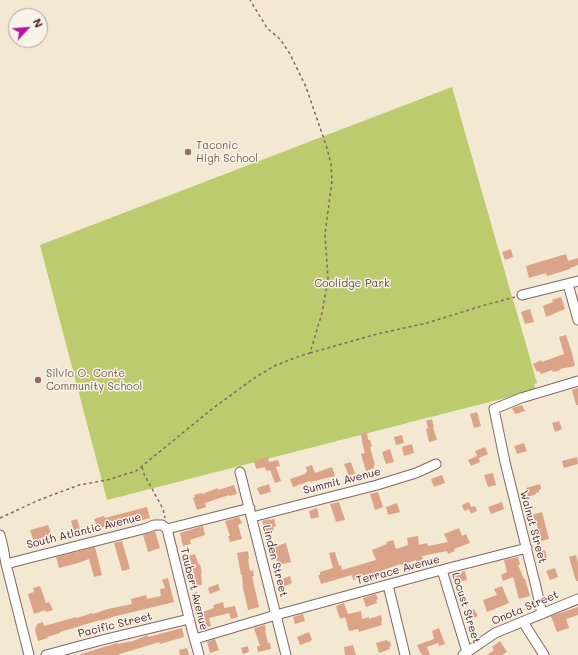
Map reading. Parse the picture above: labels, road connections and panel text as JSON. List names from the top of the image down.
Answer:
{
  "streets": {
    "street": [
      "Summit Avenue",
      "Walnut Street",
      "South Atlantic Avenue",
      "Linden Street",
      "Terrace Avenue",
      "Taubert Avenue",
      "Locust Street",
      "Onota Street",
      "Pacific Street"
    ]
  },
  "crossings": [
    ["Summit Avenue", "South Atlantic Avenue"],
    ["Summit Avenue", "Linden Street"],
    ["Summit Avenue", "Taubert Avenue"],
    ["Walnut Street", "Terrace Avenue"],
    ["Walnut Street", "Onota Street"],
    ["South Atlantic Avenue", "Taubert Avenue"],
    ["Linden Street", "Terrace Avenue"],
    ["Terrace Avenue", "Taubert Avenue"],
    ["Terrace Avenue", "Locust Street"],
    ["Taubert Avenue", "Pacific Street"],
    ["Locust Street", "Onota Street"]
  ],
  "parks": ["Coolidge Park"],
  "places": ["Taconic High School", "Silvio O. Conte Community School"],
  "north": "top right"
}
